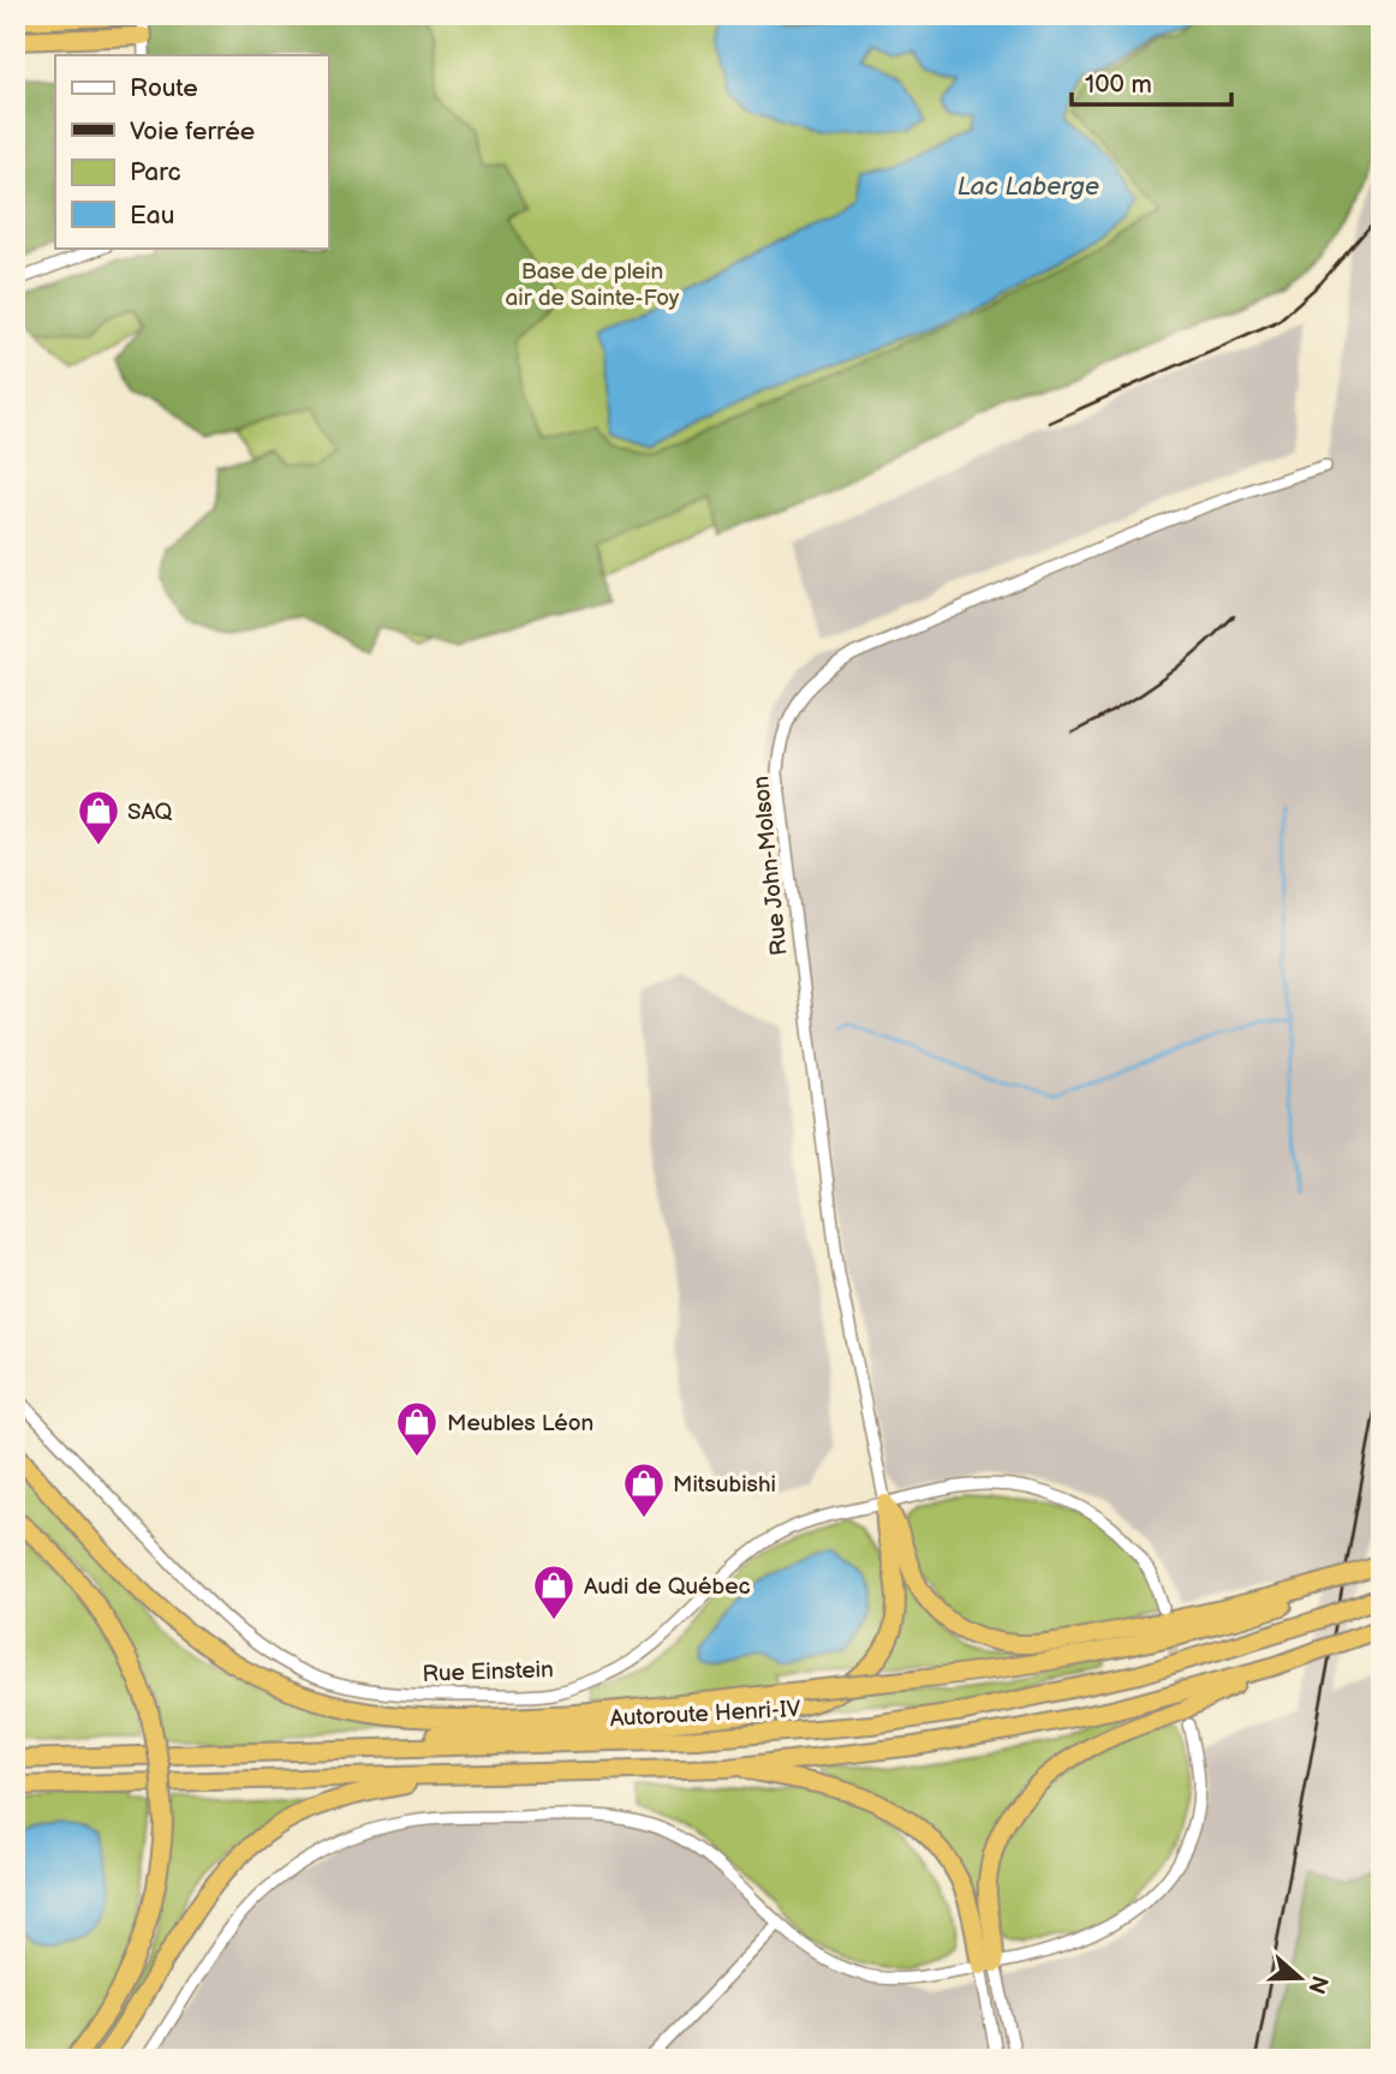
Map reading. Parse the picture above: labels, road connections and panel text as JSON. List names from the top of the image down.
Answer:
{
  "streets": {
    "highway": ["Autoroute Henri-IV"],
    "street": ["Rue John-Molson", "Rue Einstein"]
  },
  "crossings": [
    ["Rue John-Molson", "Rue Einstein"]
  ],
  "water": ["Lac Laberge"],
  "parks": ["Base de plein air de Sainte-Foy"],
  "places": {
    "shop": [
      "SAQ",
      "Meubles Léon",
      "Mitsubishi",
      "Audi de Québec"
    ]
  },
  "legend": [
    "Route",
    "Voie ferrée",
    "Parc",
    "Eau"
  ],
  "scale_bar": "100 m",
  "north": "right"
}
